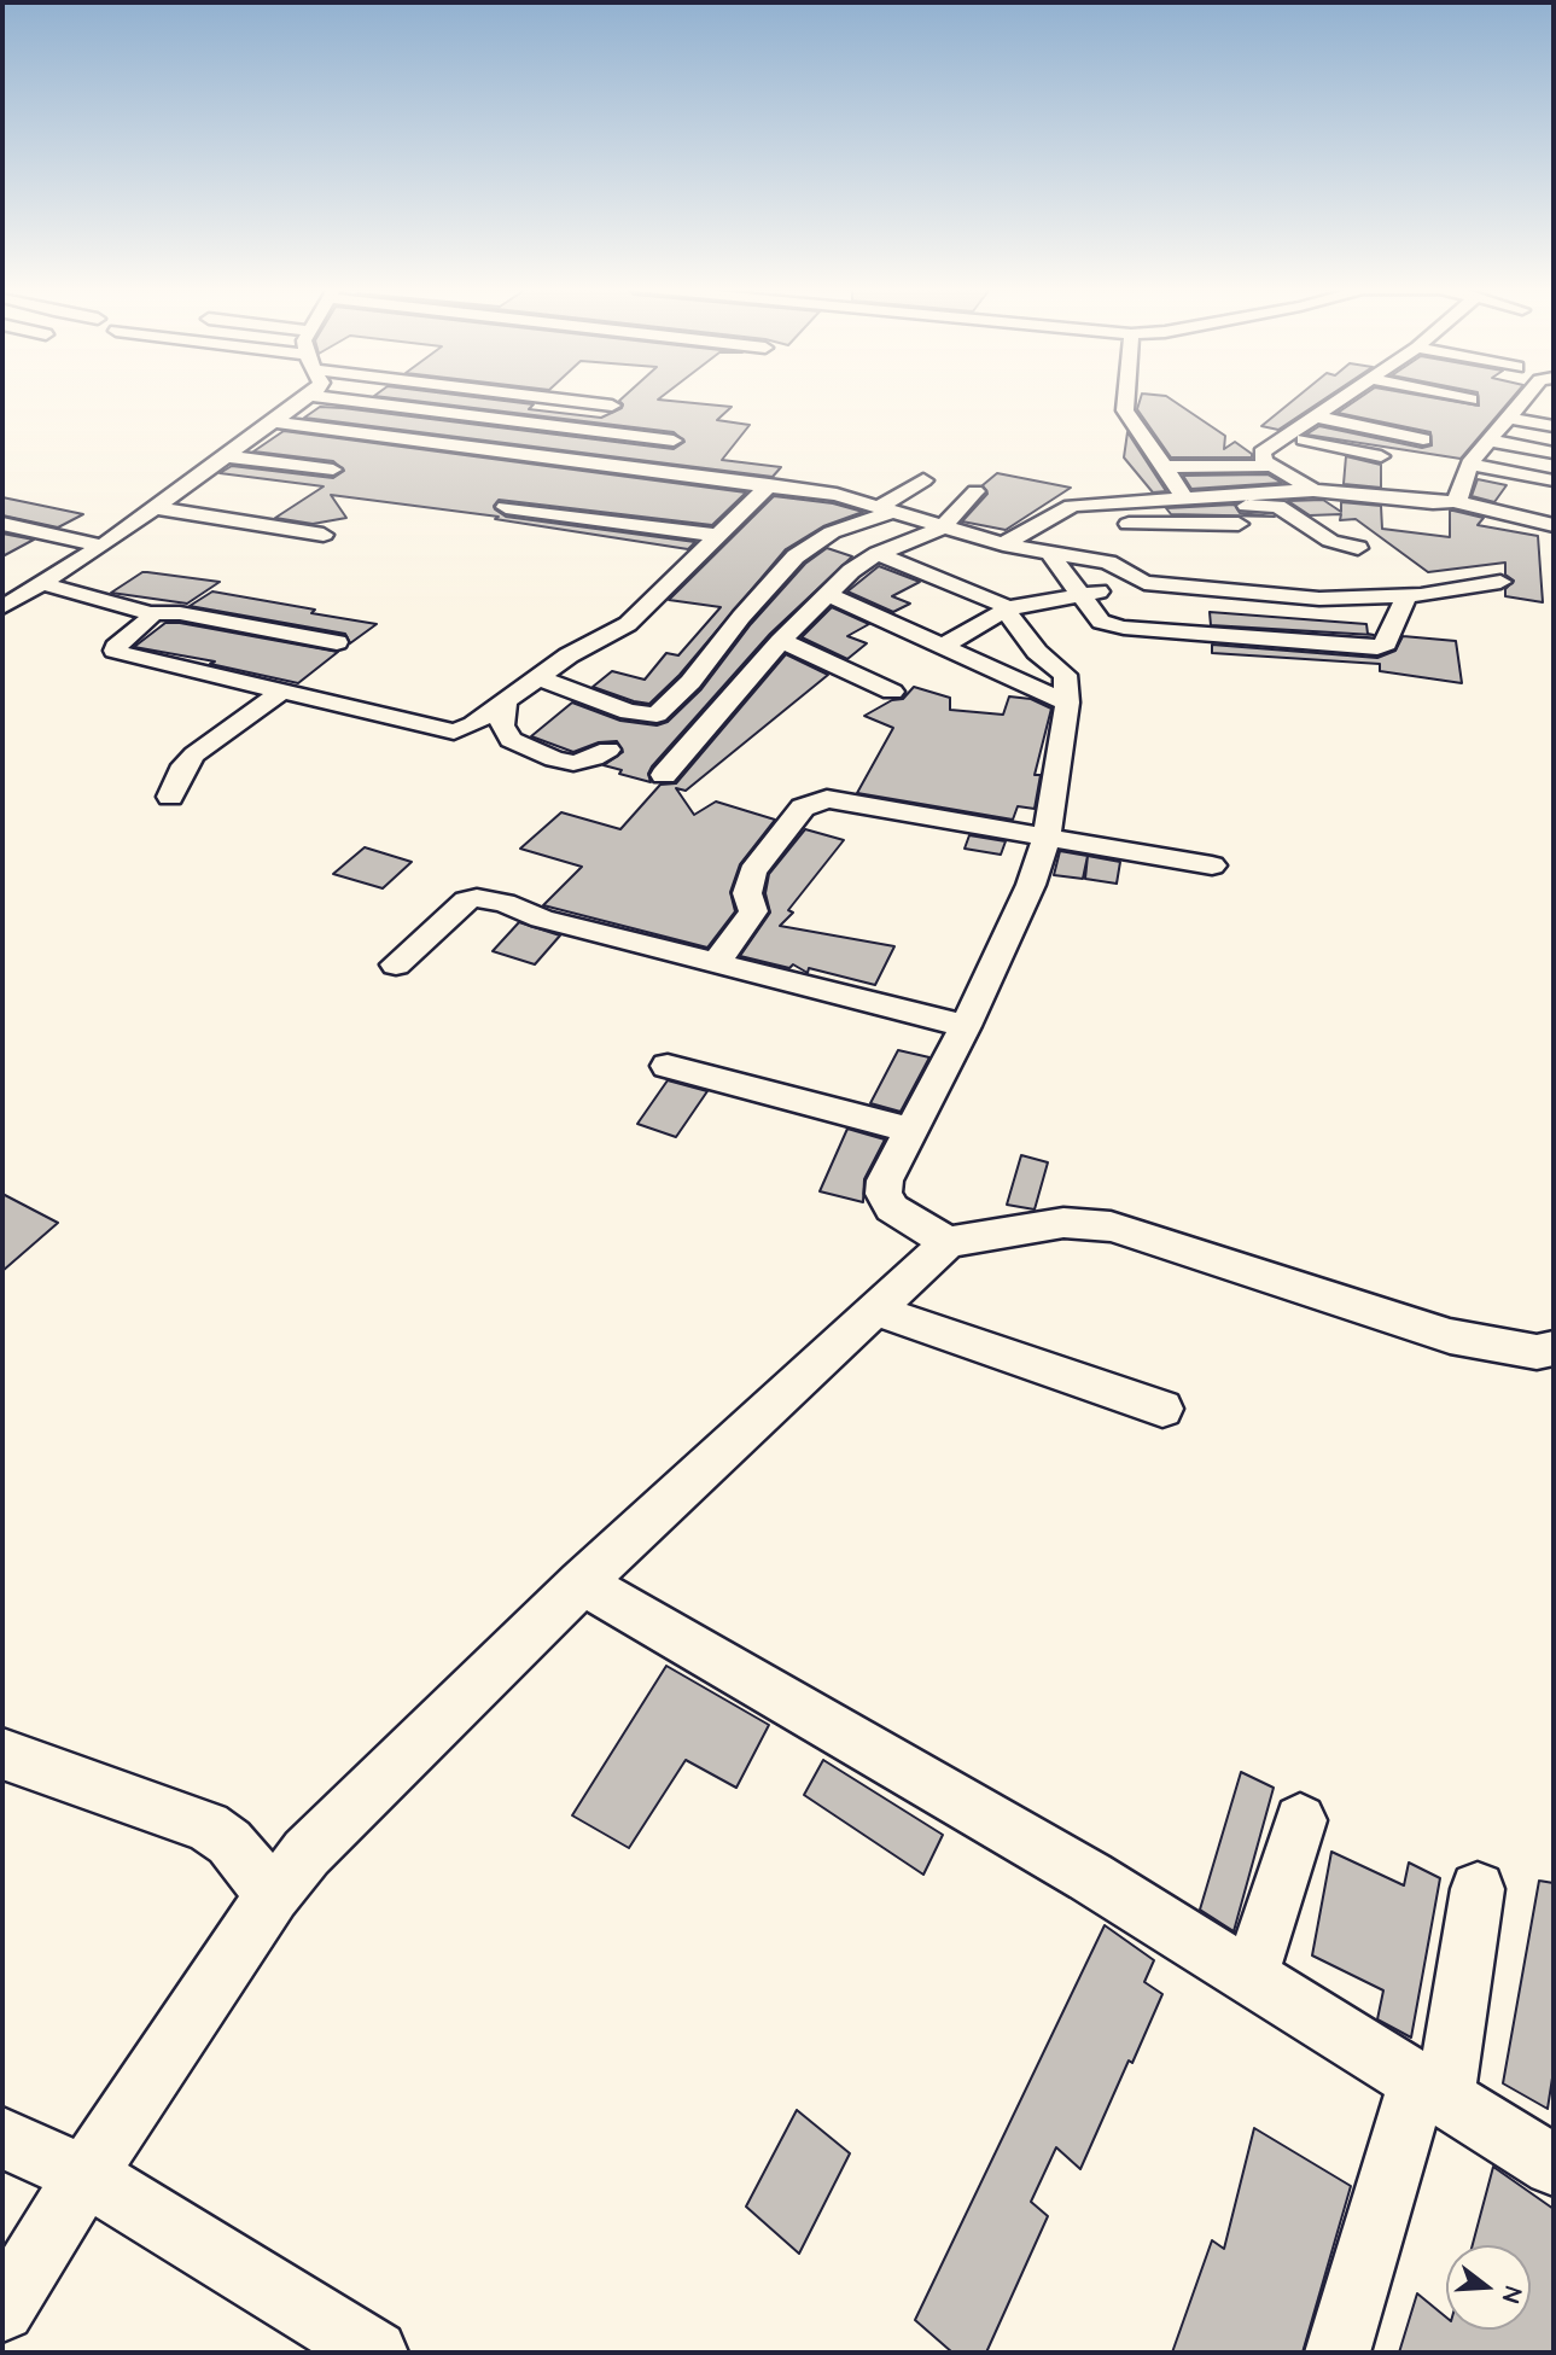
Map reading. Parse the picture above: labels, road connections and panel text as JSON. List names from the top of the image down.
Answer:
{
  "north": "right"
}
